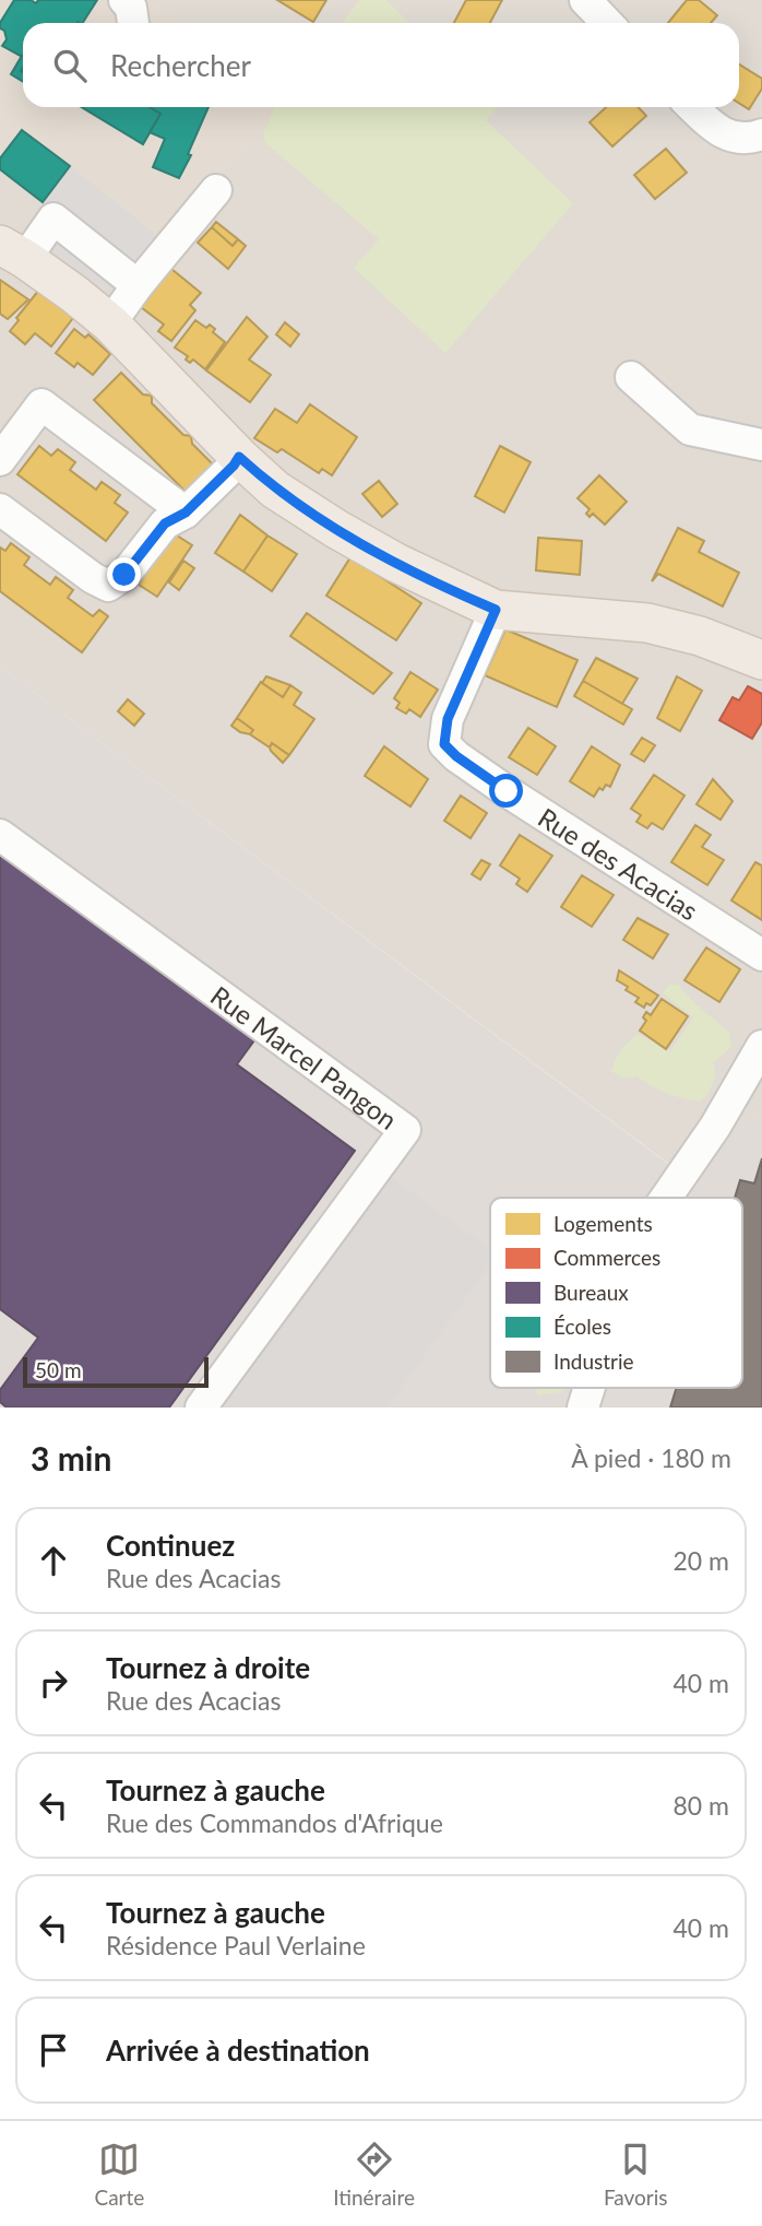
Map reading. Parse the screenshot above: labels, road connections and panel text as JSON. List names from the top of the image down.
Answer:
{
  "streets": {
    "street": ["Rue des Acacias", "Rue Marcel Pangon"]
  },
  "legend": [
    "Logements",
    "Commerces",
    "Bureaux",
    "Écoles",
    "Industrie"
  ],
  "scale_bar": "50 m",
  "page": {
    "search": "Rechercher",
    "scale": "50 m",
    "heading": ["3 min", "À pied · 180 m"],
    "list": [
      ["Continuez", "Rue des Acacias", "20 m"],
      ["Tournez à droite", "Rue des Acacias", "40 m"],
      ["Tournez à gauche", "Rue des Commandos d'Afrique", "80 m"],
      ["Tournez à gauche", "Résidence Paul Verlaine", "40 m"],
      "Arrivée à destination"
    ],
    "nav": ["Carte", "Itinéraire", "Favoris"]
  }
}
